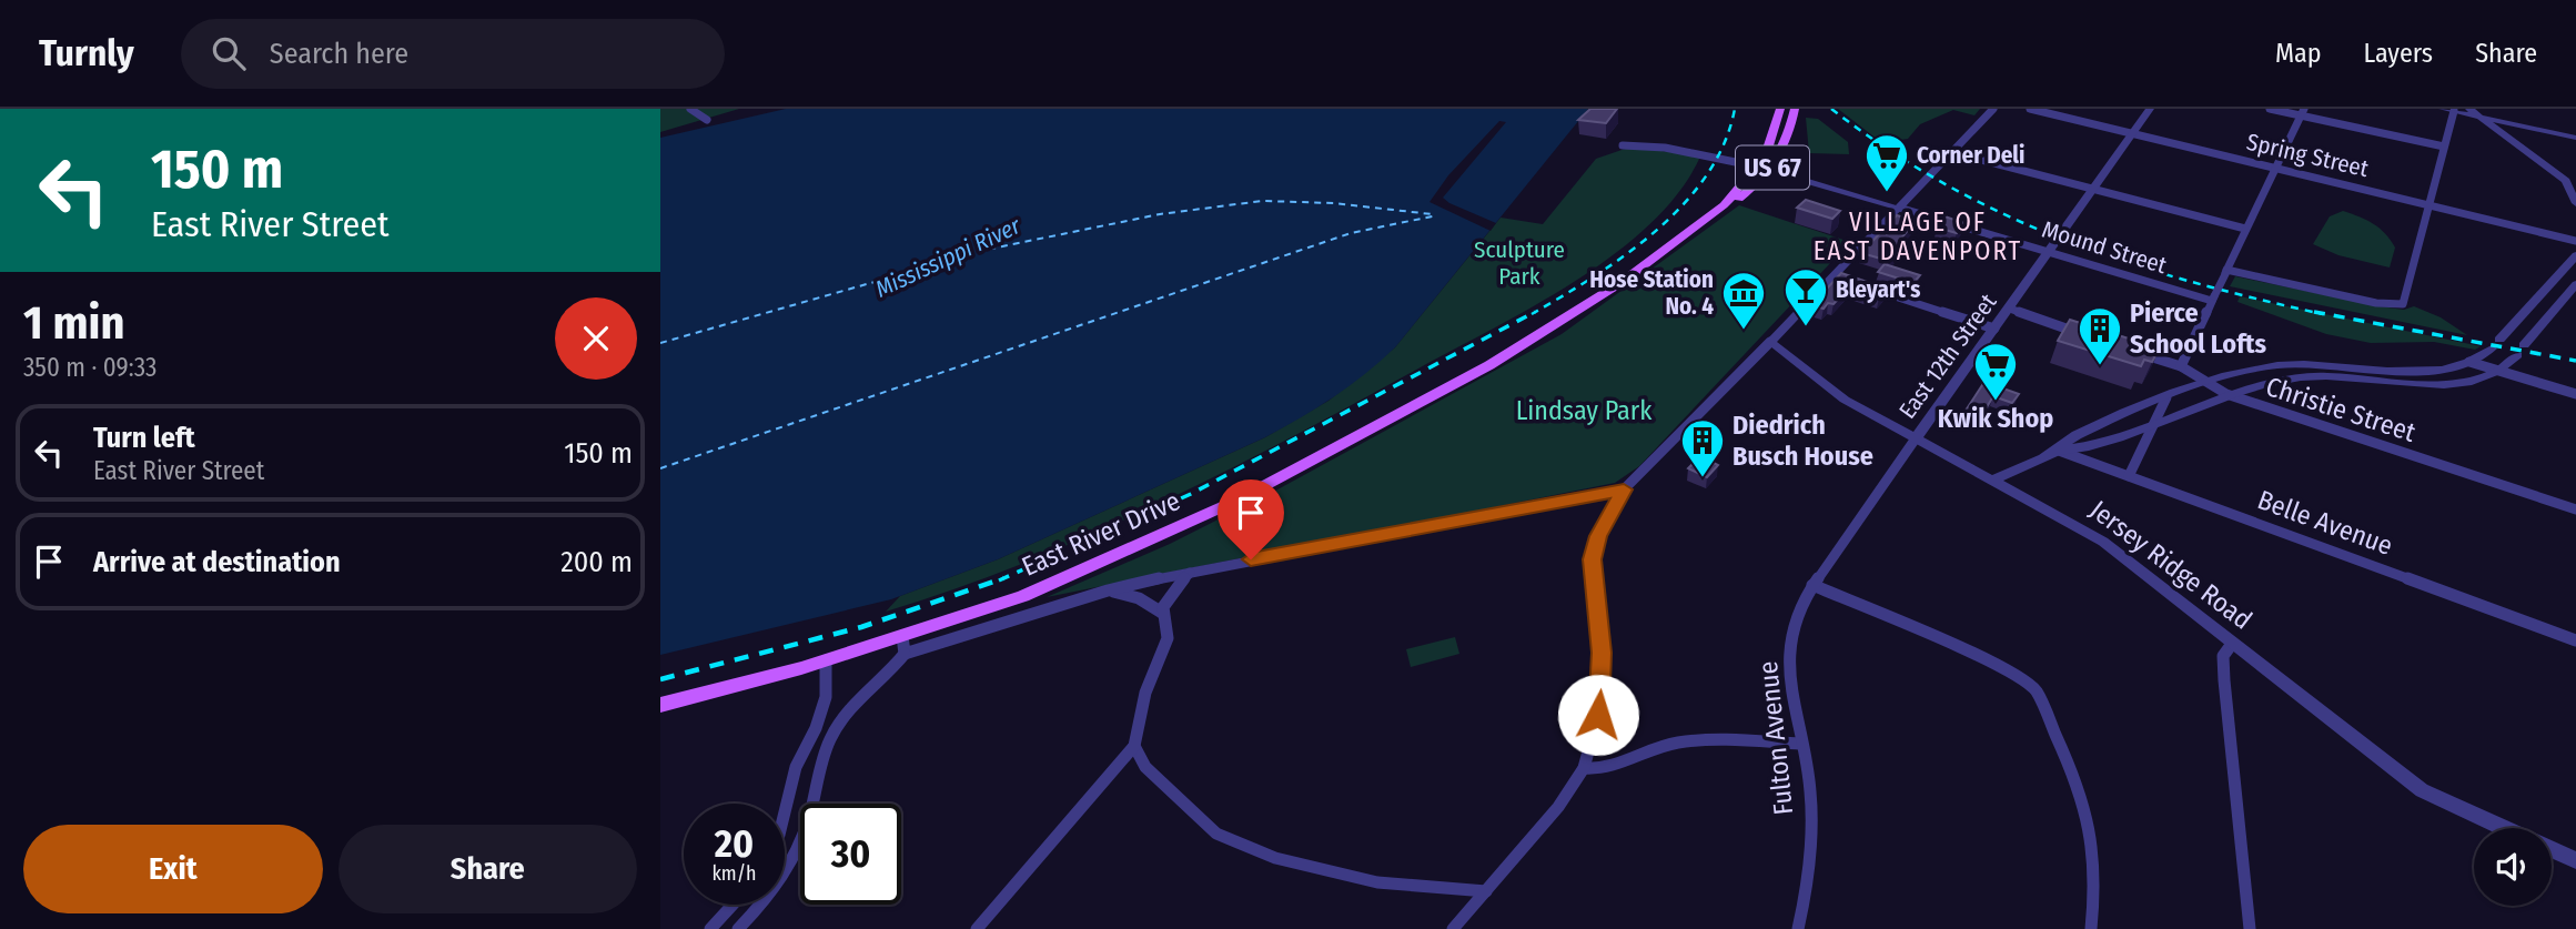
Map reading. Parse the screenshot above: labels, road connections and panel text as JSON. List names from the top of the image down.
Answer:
{
  "streets": {
    "main road": ["US 67", "East River Drive"],
    "street": [
      "Spring Street",
      "Mound Street",
      "East 12th Street",
      "Christie Street",
      "Belle Avenue",
      "Jersey Ridge Road",
      "Fulton Avenue"
    ]
  },
  "crossings": [
    ["Spring Street", "East 12th Street"],
    ["Mound Street", "East 12th Street"],
    ["Mound Street", "East River Drive"],
    ["East 12th Street", "Jersey Ridge Road"],
    ["East 12th Street", "Fulton Avenue"],
    ["Jersey Ridge Road", "Fulton Avenue"]
  ],
  "districts": ["VILLAGE OF EAST DAVENPORT"],
  "water": ["Mississippi River"],
  "parks": ["Sculpture Park", "Lindsay Park"],
  "places": {
    "supermarket": ["Corner Deli", "Kwik Shop"],
    "bar": ["Bleyart's"],
    "museum": ["Hose Station No. 4"],
    "building": ["Pierce School Lofts", "Diedrich Busch House"]
  },
  "page": {
    "header": "Turnly",
    "search": "Search here",
    "nav": ["Map", "Layers", "Share"],
    "turn": ["150 m", "East River Street"],
    "heading": ["1 min", "350 m · 09:33"],
    "list": [
      {
        "name": "Turn left",
        "note": "East River Street",
        "value": "150 m"
      },
      {
        "name": "Arrive at destination",
        "value": "200 m"
      }
    ],
    "speed": "20 km/h",
    "limit": "30",
    "buttons": ["Exit", "Share"]
  }
}
